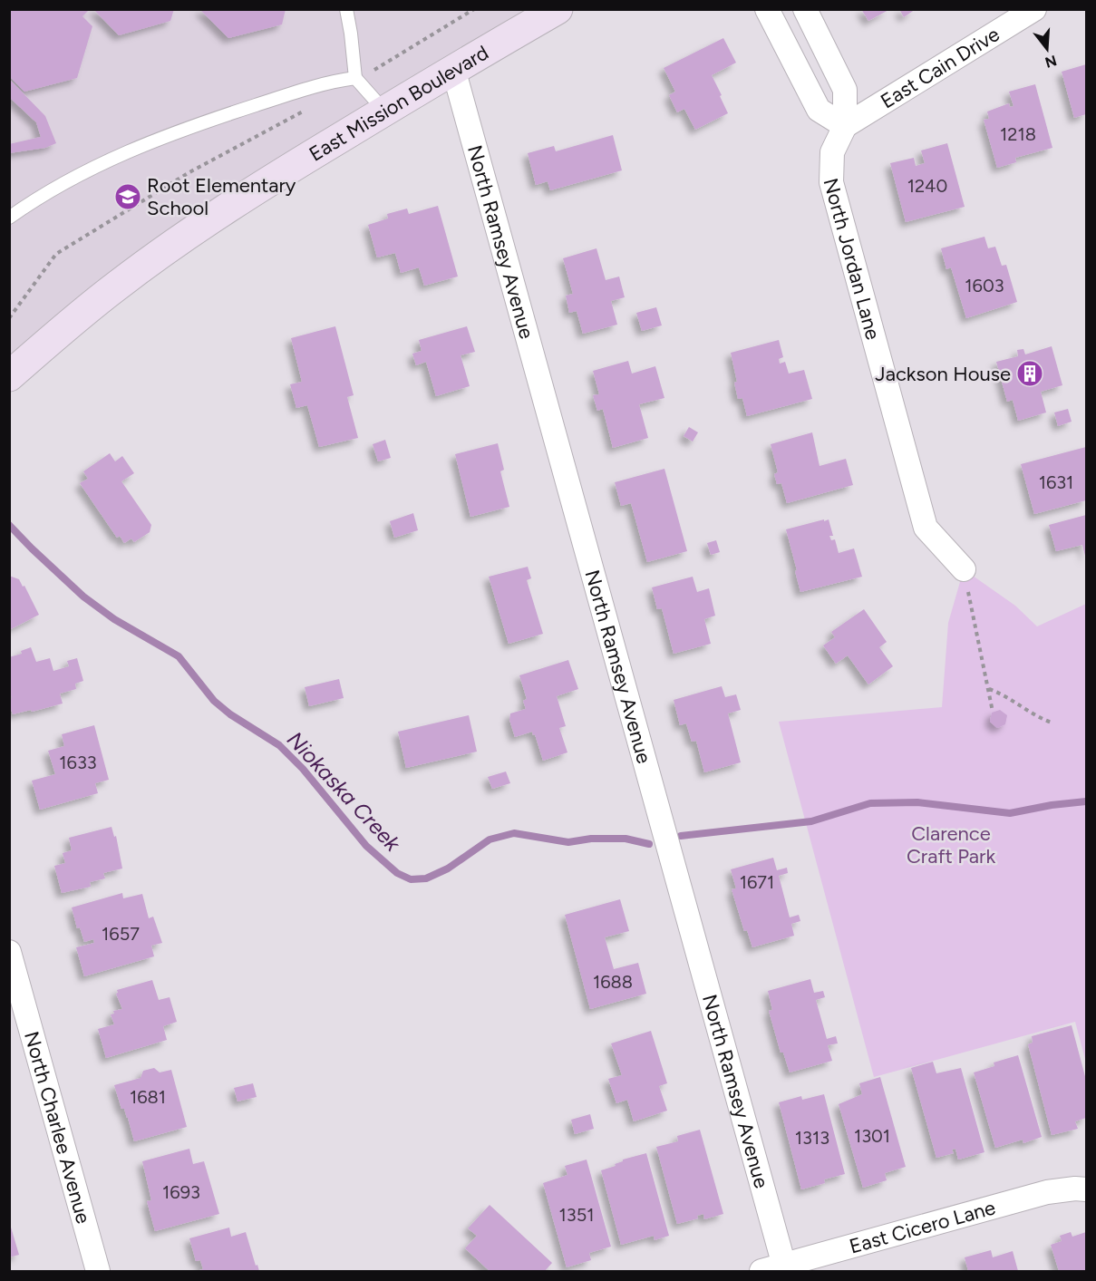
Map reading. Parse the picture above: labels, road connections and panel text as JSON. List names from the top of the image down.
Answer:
{
  "streets": {
    "main road": ["East Mission Boulevard"],
    "street": [
      "East Cain Drive",
      "North Ramsey Avenue",
      "North Jordan Lane",
      "North Charlee Avenue",
      "East Cicero Lane"
    ]
  },
  "crossings": [
    ["East Cain Drive", "North Jordan Lane"],
    ["East Mission Boulevard", "North Ramsey Avenue"],
    ["North Ramsey Avenue", "East Cicero Lane"]
  ],
  "water": ["Niokaska Creek"],
  "parks": ["Clarence Craft Park"],
  "places": {
    "school or university": ["Root Elementary School"],
    "building": ["Jackson House"]
  },
  "house_numbers": [
    "1218",
    "1240",
    "1603",
    "1631",
    "1633",
    "1671",
    "1657",
    "1688",
    "1681",
    "1301",
    "1313",
    "1693",
    "1351"
  ],
  "north": "bottom"
}
